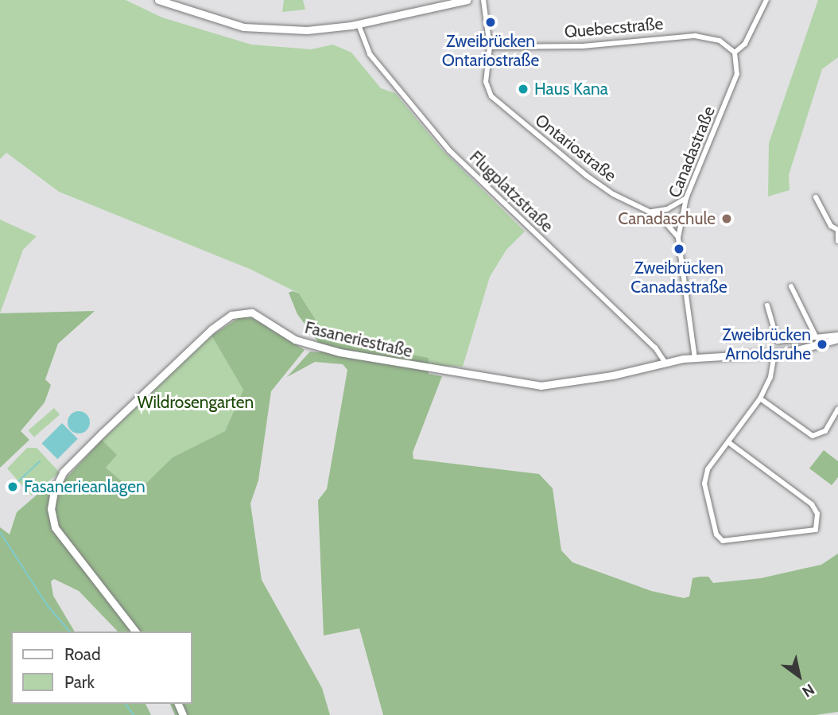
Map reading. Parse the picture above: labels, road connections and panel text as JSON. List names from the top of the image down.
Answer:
{
  "streets": {
    "street": [
      "Quebecstraße",
      "Ontariostraße",
      "Canadastraße",
      "Flugplatzstraße",
      "Fasaneriestraße"
    ]
  },
  "crossings": [
    ["Quebecstraße", "Ontariostraße"],
    ["Quebecstraße", "Canadastraße"],
    ["Ontariostraße", "Canadastraße"],
    ["Canadastraße", "Fasaneriestraße"],
    ["Flugplatzstraße", "Fasaneriestraße"]
  ],
  "parks": ["Wildrosengarten"],
  "places": [
    "Zweibrücken Ontariostraße",
    "Haus Kana",
    "Canadaschule",
    "Zweibrücken Canadastraße",
    "Zweibrücken Arnoldsruhe",
    "Fasanerieanlagen"
  ],
  "legend": ["Road", "Park"],
  "north": "bottom right"
}
